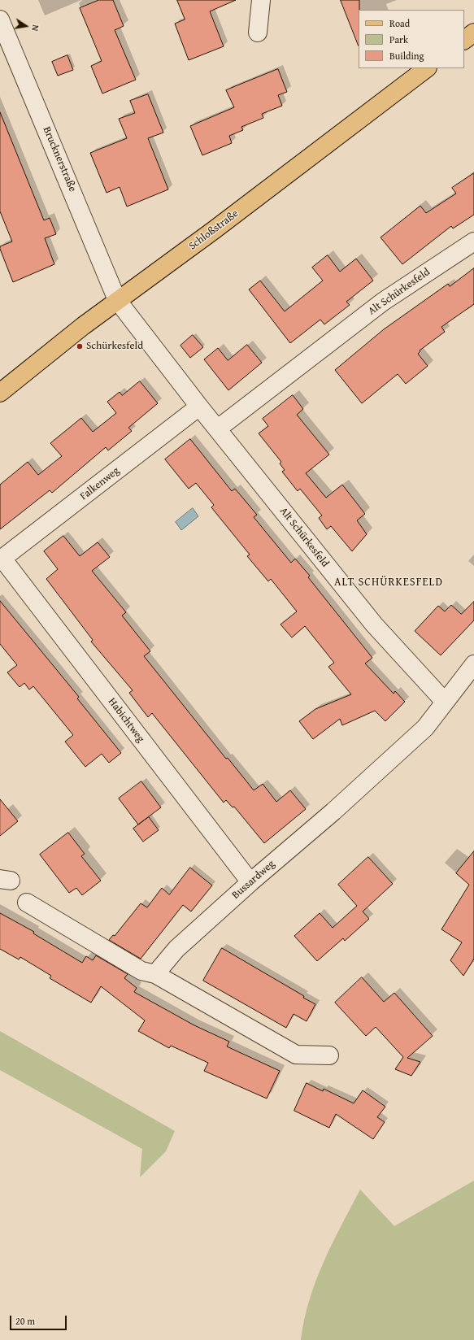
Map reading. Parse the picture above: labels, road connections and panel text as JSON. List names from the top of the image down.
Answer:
{
  "streets": {
    "main road": ["Schloßstraße"],
    "street": [
      "Brucknerstraße",
      "Alt Schürkesfeld",
      "Falkenweg",
      "Habichtweg",
      "Bussardweg"
    ]
  },
  "crossings": [
    ["Brucknerstraße", "Schloßstraße"],
    ["Brucknerstraße", "Alt Schürkesfeld"],
    ["Schloßstraße", "Alt Schürkesfeld"],
    ["Alt Schürkesfeld", "Falkenweg"],
    ["Alt Schürkesfeld", "Bussardweg"],
    ["Falkenweg", "Habichtweg"],
    ["Habichtweg", "Bussardweg"]
  ],
  "districts": ["ALT SCHÜRKESFELD"],
  "places": ["Schürkesfeld"],
  "legend": ["Road", "Park", "Building"],
  "scale_bar": "20 m",
  "north": "right"
}
